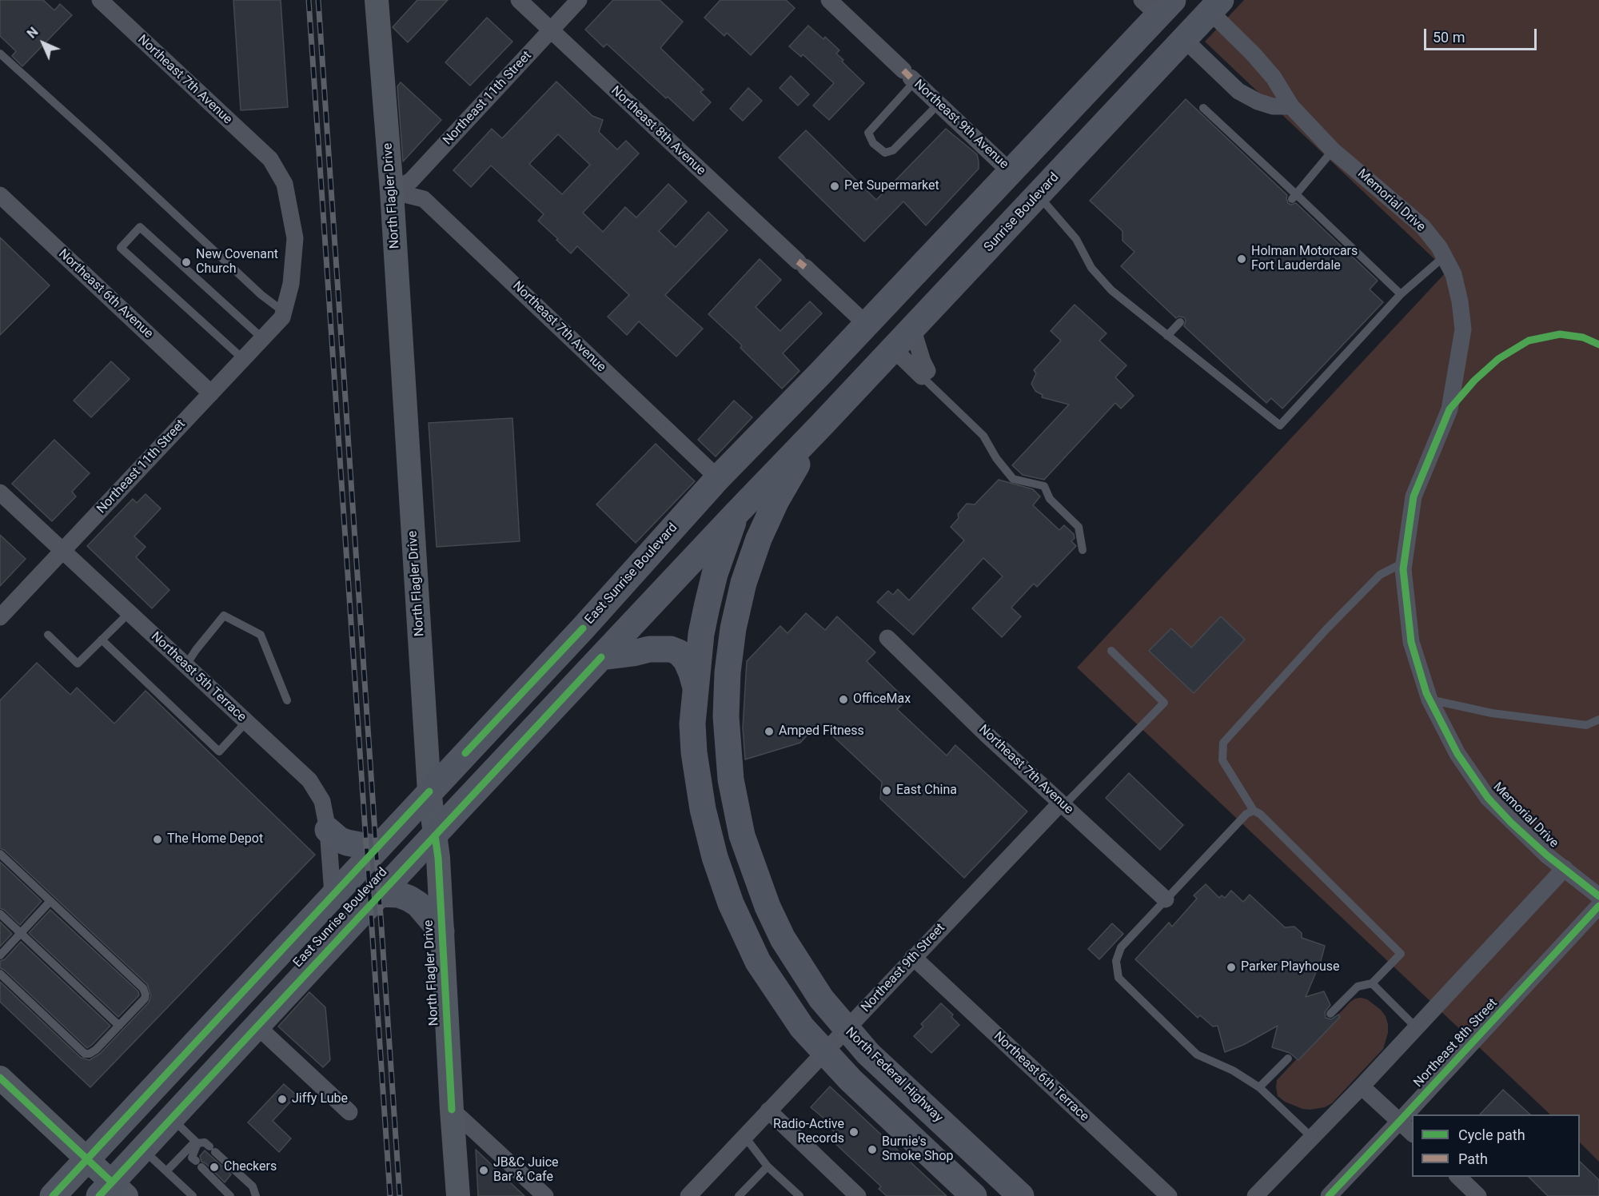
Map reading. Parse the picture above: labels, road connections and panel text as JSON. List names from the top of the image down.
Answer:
{
  "streets": {
    "main road": ["Sunrise Boulevard", "East Sunrise Boulevard", "North Federal Highway"],
    "street": [
      "Northeast 7th Avenue",
      "Northeast 11th Street",
      "Northeast 9th Avenue",
      "Northeast 8th Avenue",
      "North Flagler Drive",
      "Memorial Drive",
      "Northeast 6th Avenue",
      "Northeast 5th Terrace",
      "Northeast 9th Street",
      "Northeast 8th Street",
      "Northeast 6th Terrace"
    ]
  },
  "crossings": [
    ["Northeast 7th Avenue", "Northeast 11th Street"],
    ["Northeast 7th Avenue", "North Flagler Drive"],
    ["Northeast 7th Avenue", "East Sunrise Boulevard"],
    ["Northeast 7th Avenue", "Northeast 9th Street"],
    ["Northeast 11th Street", "Northeast 8th Avenue"],
    ["Northeast 11th Street", "North Flagler Drive"],
    ["Northeast 11th Street", "Northeast 6th Avenue"],
    ["Northeast 11th Street", "Northeast 5th Terrace"],
    ["North Flagler Drive", "East Sunrise Boulevard"],
    ["Memorial Drive", "Sunrise Boulevard"],
    ["Sunrise Boulevard", "East Sunrise Boulevard"],
    ["Sunrise Boulevard", "North Federal Highway"],
    ["East Sunrise Boulevard", "Northeast 5th Terrace"],
    ["East Sunrise Boulevard", "North Federal Highway"],
    ["Northeast 9th Street", "North Federal Highway"],
    ["Northeast 9th Street", "Northeast 6th Terrace"]
  ],
  "places": [
    "Pet Supermarket",
    "Holman Motorcars Fort Lauderdale",
    "New Covenant Church",
    "OfficeMax",
    "Amped Fitness",
    "East China",
    "The Home Depot",
    "Parker Playhouse",
    "Jiffy Lube",
    "Radio-Active Records",
    "Burnie's Smoke Shop",
    "Checkers",
    "JB&C Juice Bar & Cafe"
  ],
  "legend": ["Cycle path", "Path"],
  "scale_bar": "50 m",
  "north": "top left"
}
